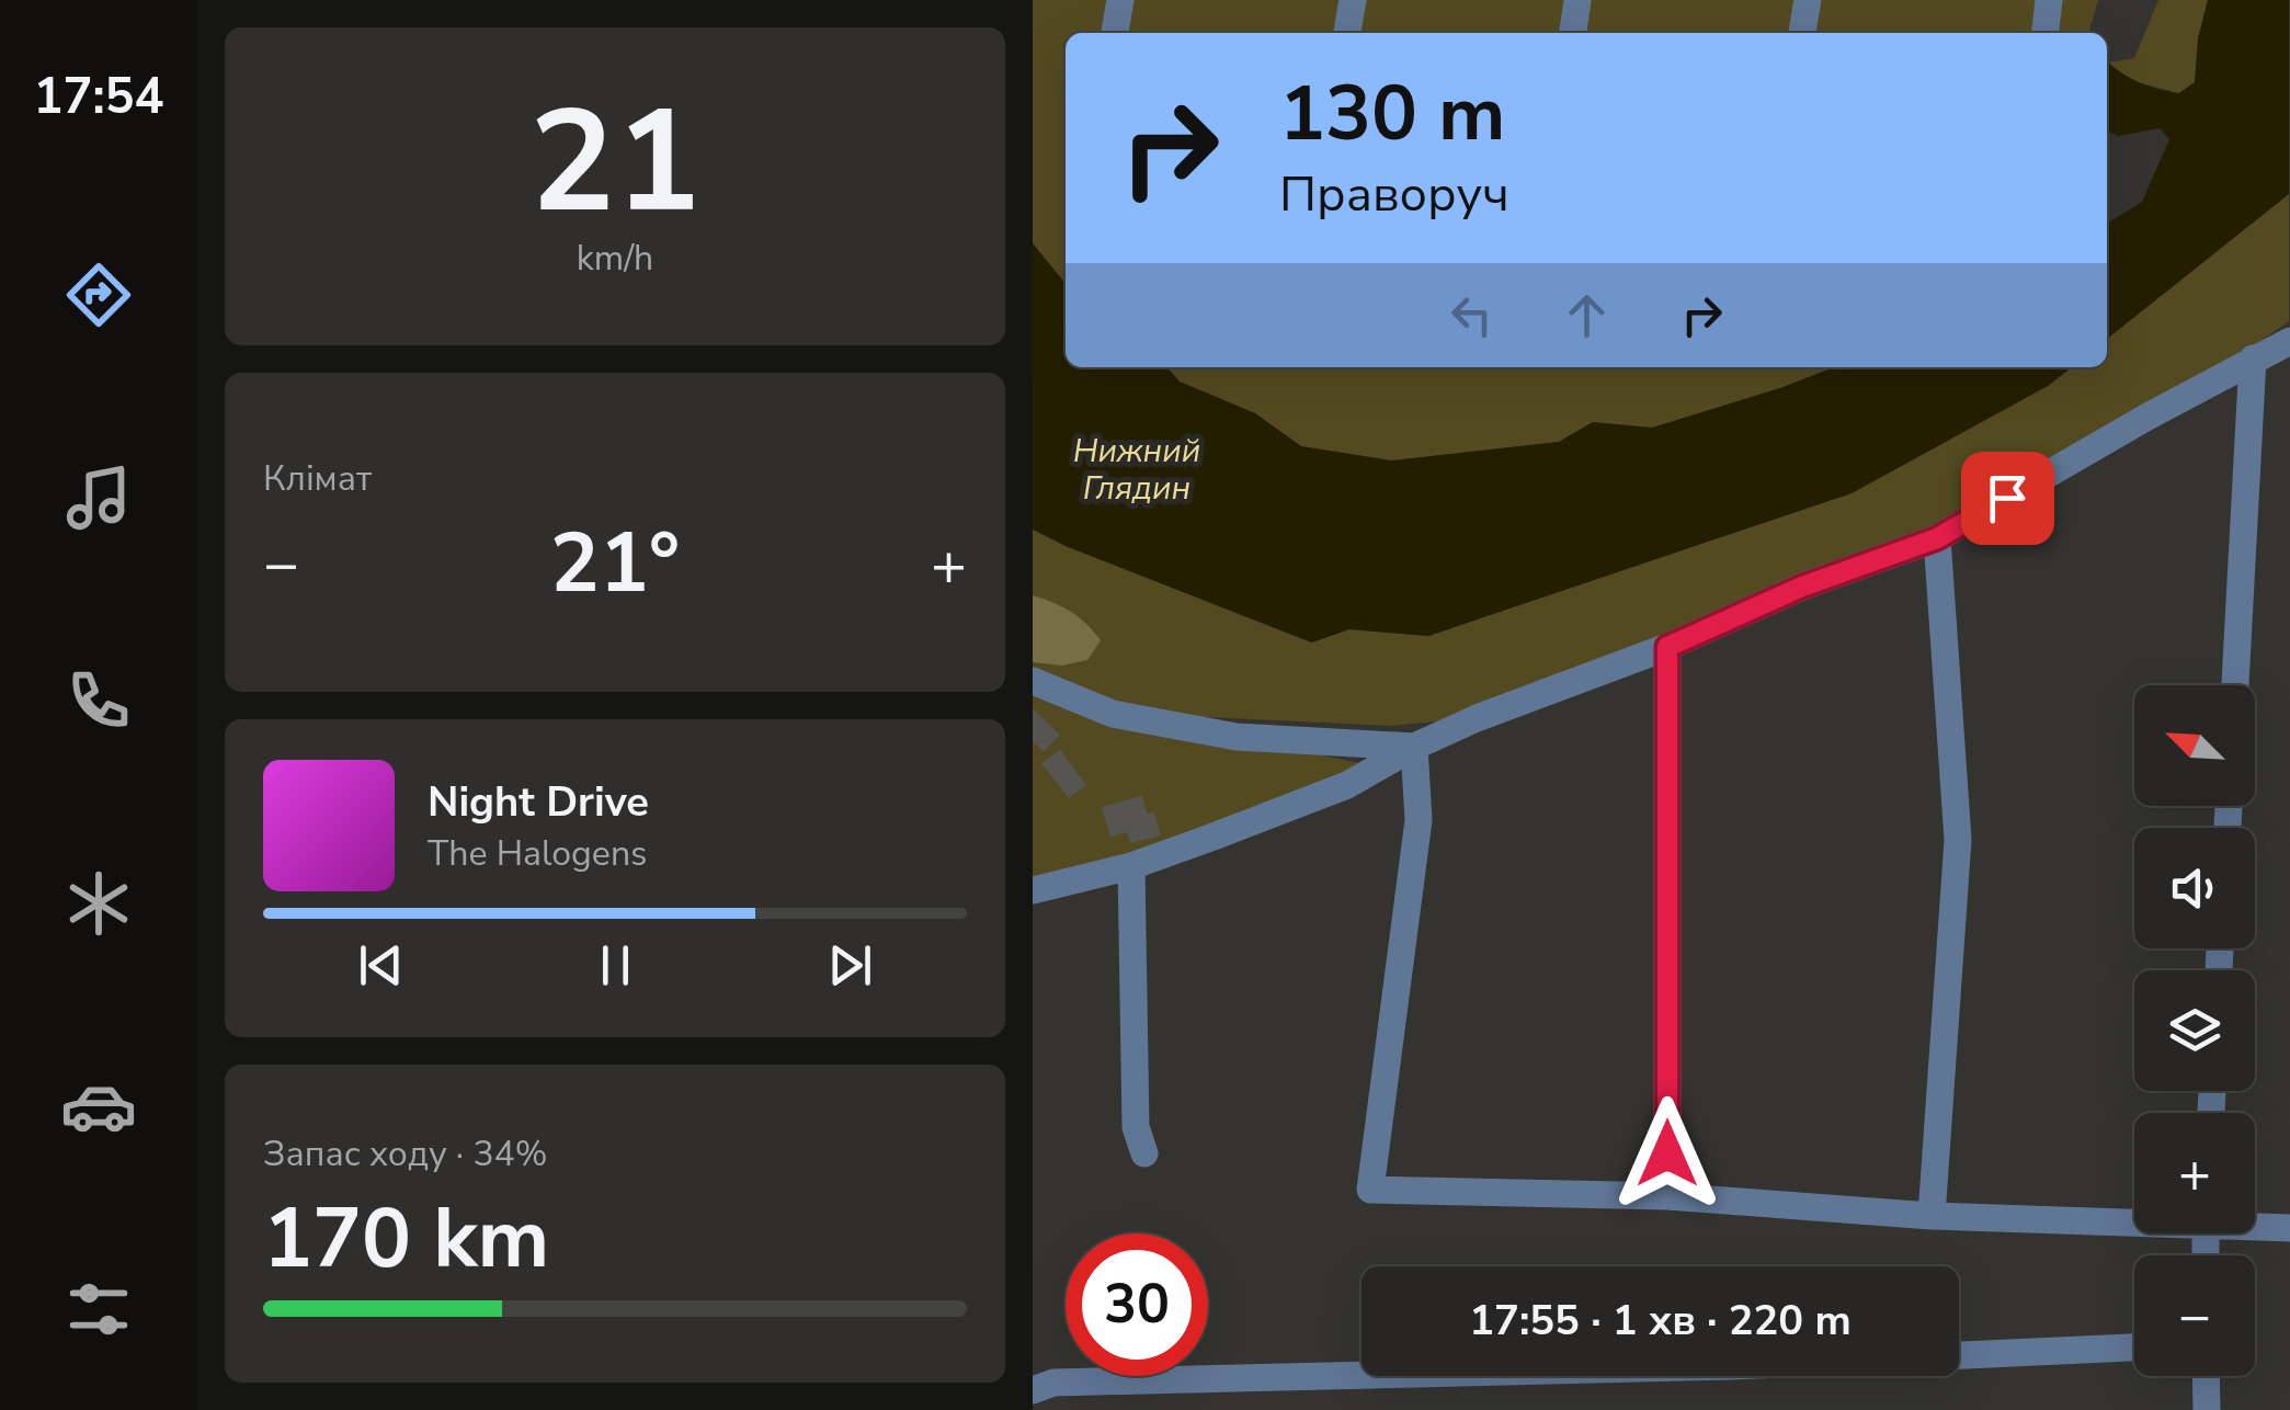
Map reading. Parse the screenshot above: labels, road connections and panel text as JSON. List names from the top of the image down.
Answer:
{
  "water": ["Нижний Глядин"],
  "north": "top left",
  "page": {
    "tabs": "17:54",
    "tile": [
      ["21", "km/h"],
      "Клімат",
      ["Запас ходу · 34%", "170 km"]
    ],
    "turn": ["130 m", "Праворуч"],
    "heat": ["−", "21°", "+"],
    "map_buttons": ["+", "−"],
    "song": ["Night Drive", "The Halogens"],
    "limit": "30",
    "trip": "17:55 · 1 хв · 220 m"
  }
}
